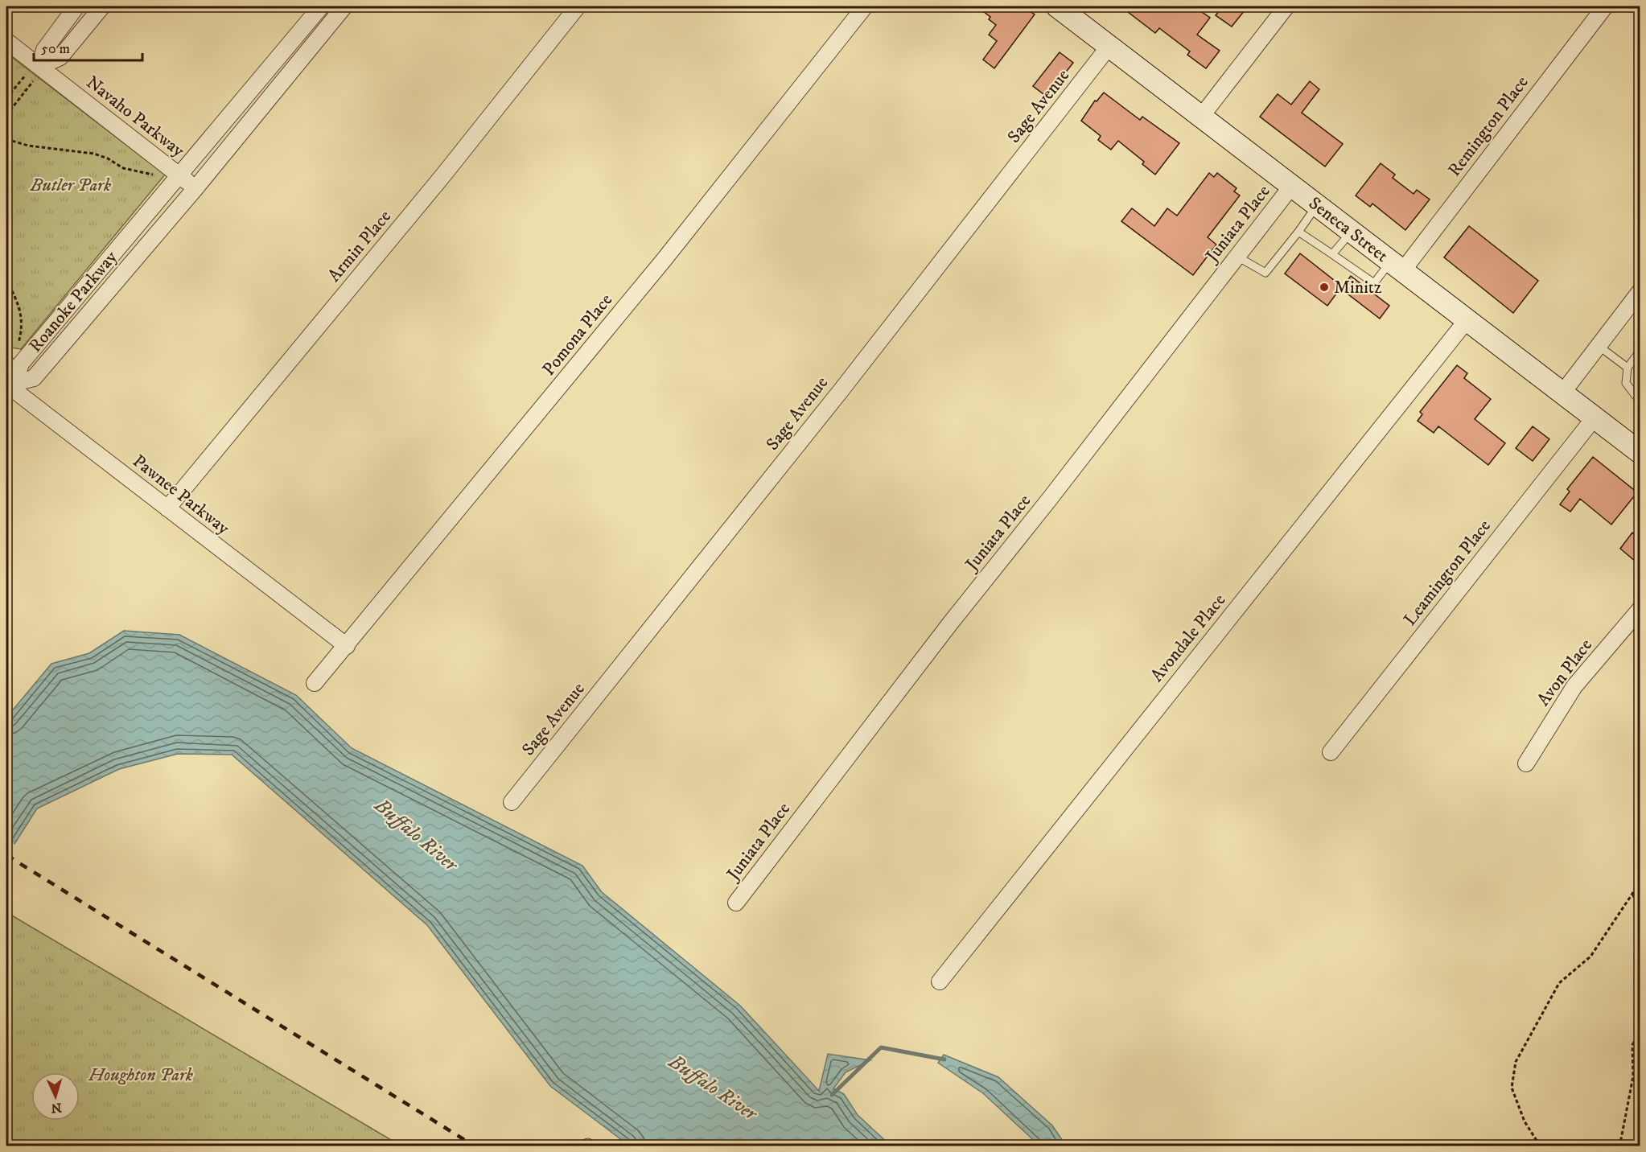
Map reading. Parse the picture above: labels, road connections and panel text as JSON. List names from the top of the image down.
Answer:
{
  "streets": {
    "main road": ["Seneca Street"],
    "street": [
      "Sage Avenue",
      "Navaho Parkway",
      "Remington Place",
      "Juniata Place",
      "Armin Place",
      "Roanoke Parkway",
      "Pomona Place",
      "Pawnee Parkway",
      "Leamington Place",
      "Avondale Place",
      "Avon Place"
    ]
  },
  "crossings": [
    ["Sage Avenue", "Seneca Street"],
    ["Navaho Parkway", "Roanoke Parkway"],
    ["Remington Place", "Seneca Street"],
    ["Juniata Place", "Seneca Street"],
    ["Seneca Street", "Leamington Place"],
    ["Seneca Street", "Avondale Place"],
    ["Armin Place", "Pawnee Parkway"],
    ["Roanoke Parkway", "Pawnee Parkway"],
    ["Pomona Place", "Pawnee Parkway"]
  ],
  "water": ["Buffalo River"],
  "parks": ["Butler Park", "Houghton Park"],
  "places": ["Minitz"],
  "scale_bar": "50 m",
  "north": "bottom"
}
